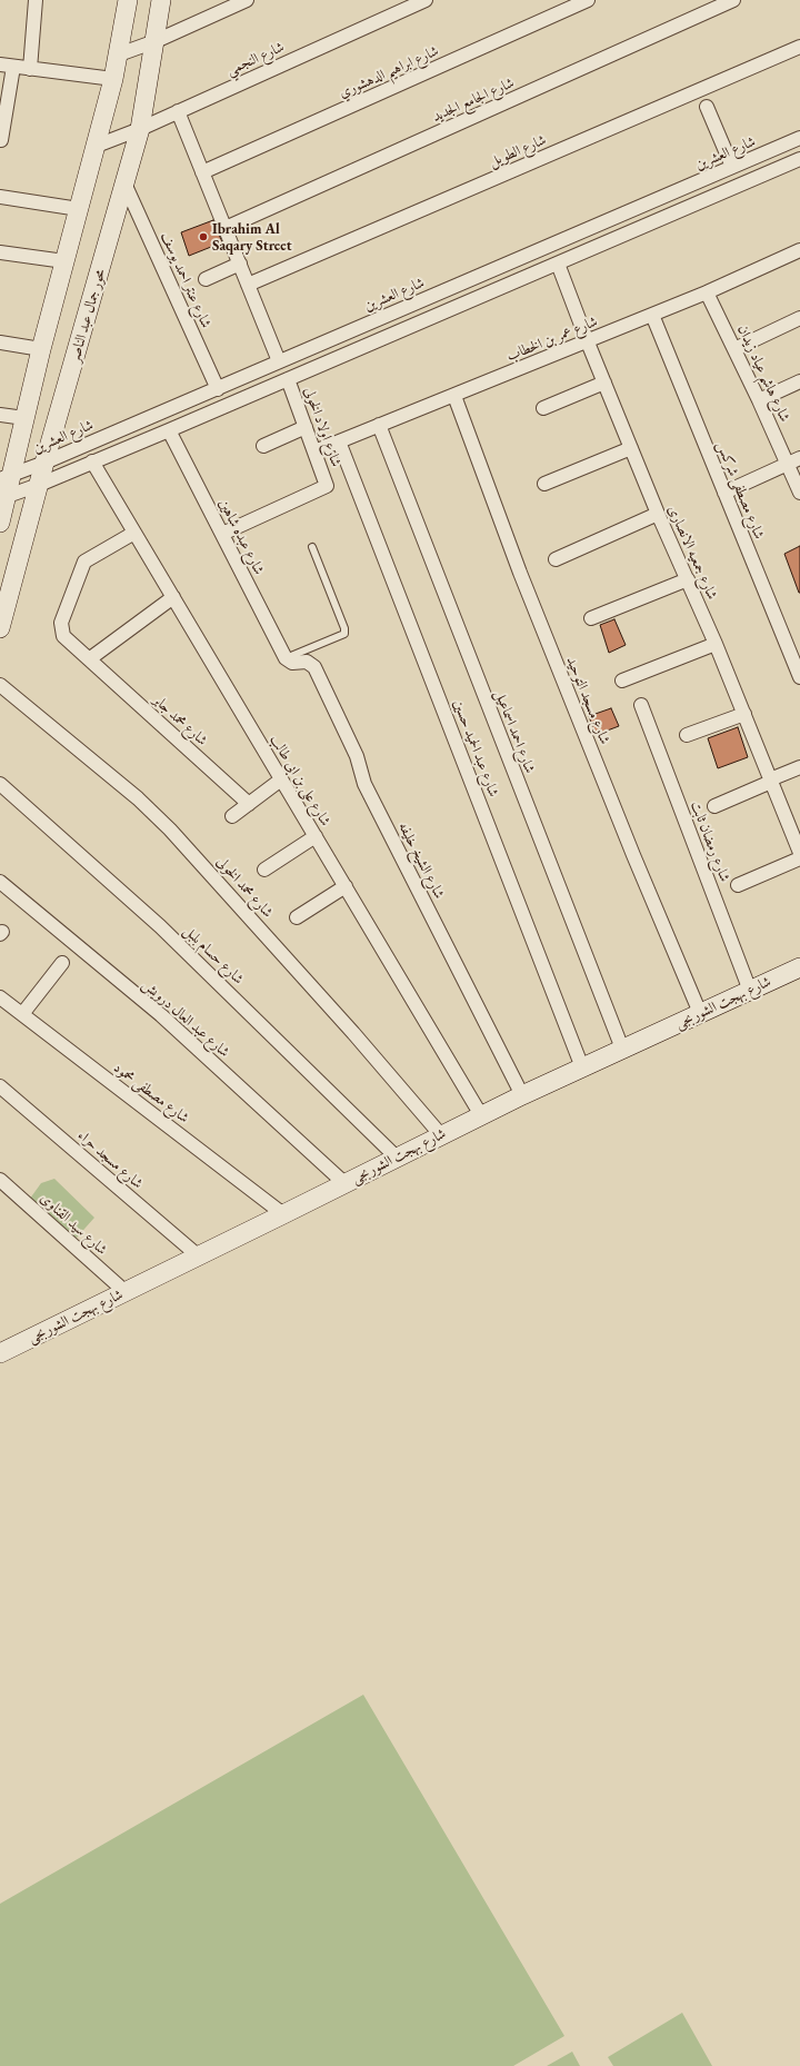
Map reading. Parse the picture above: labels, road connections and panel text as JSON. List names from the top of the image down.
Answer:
{
  "streets": {
    "street": [
      "شارع النجمي",
      "شارع ابراهيم الدهشوري",
      "شارع الجامع الجديد",
      "شارع الطويل",
      "شارع العشرين",
      "شارع عنتر احمد يوسف",
      "محور جمال عبد الناصر",
      "شارع عمر بن الخطاب",
      "شارع هاشم عياد زيدان",
      "شارع اولاد الخولى",
      "شارع مصطفى شركس",
      "شارع عبده شاهين",
      "شارع جمعيه الانصارى",
      "شارع مسجد التوحيد",
      "شارع محمد جابر",
      "شارع احمد اسماعيل",
      "شارع عبد الحميد حسين",
      "شارع على بن ابى طالب",
      "شارع رمضان ثابت",
      "شارع الشيخ خليفه",
      "شارع محمد الخولى",
      "شارع حسام بلبل",
      "شارع بهجت الشوربجى",
      "شارع عبد العال درويش",
      "شارع مصطفى محمود",
      "شارع مسجد حراء",
      "شارع سيد القناوى"
    ]
  },
  "crossings": [
    ["شارع النجمي", "محور جمال عبد الناصر"],
    ["شارع العشرين", "شارع عنتر احمد يوسف"],
    ["شارع العشرين", "محور جمال عبد الناصر"],
    ["شارع عنتر احمد يوسف", "محور جمال عبد الناصر"],
    ["شارع عمر بن الخطاب", "شارع هاشم عياد زيدان"],
    ["شارع عمر بن الخطاب", "شارع اولاد الخولى"],
    ["شارع عمر بن الخطاب", "شارع مصطفى شركس"],
    ["شارع عمر بن الخطاب", "شارع جمعيه الانصارى"],
    ["شارع عمر بن الخطاب", "شارع مسجد التوحيد"],
    ["شارع عمر بن الخطاب", "شارع احمد اسماعيل"],
    ["شارع عمر بن الخطاب", "شارع عبد الحميد حسين"],
    ["شارع اولاد الخولى", "شارع عبده شاهين"],
    ["شارع عبده شاهين", "شارع الشيخ خليفه"],
    ["شارع مسجد التوحيد", "شارع بهجت الشوربجى"],
    ["شارع محمد جابر", "شارع على بن ابى طالب"],
    ["شارع احمد اسماعيل", "شارع بهجت الشوربجى"],
    ["شارع عبد الحميد حسين", "شارع بهجت الشوربجى"],
    ["شارع على بن ابى طالب", "شارع بهجت الشوربجى"],
    ["شارع رمضان ثابت", "شارع بهجت الشوربجى"],
    ["شارع الشيخ خليفه", "شارع بهجت الشوربجى"],
    ["شارع محمد الخولى", "شارع بهجت الشوربجى"],
    ["شارع حسام بلبل", "شارع بهجت الشوربجى"],
    ["شارع بهجت الشوربجى", "شارع عبد العال درويش"],
    ["شارع بهجت الشوربجى", "شارع مصطفى محمود"],
    ["شارع بهجت الشوربجى", "شارع مسجد حراء"],
    ["شارع بهجت الشوربجى", "شارع سيد القناوى"]
  ],
  "places": ["Ibrahim Al Saqary Street"]
}
